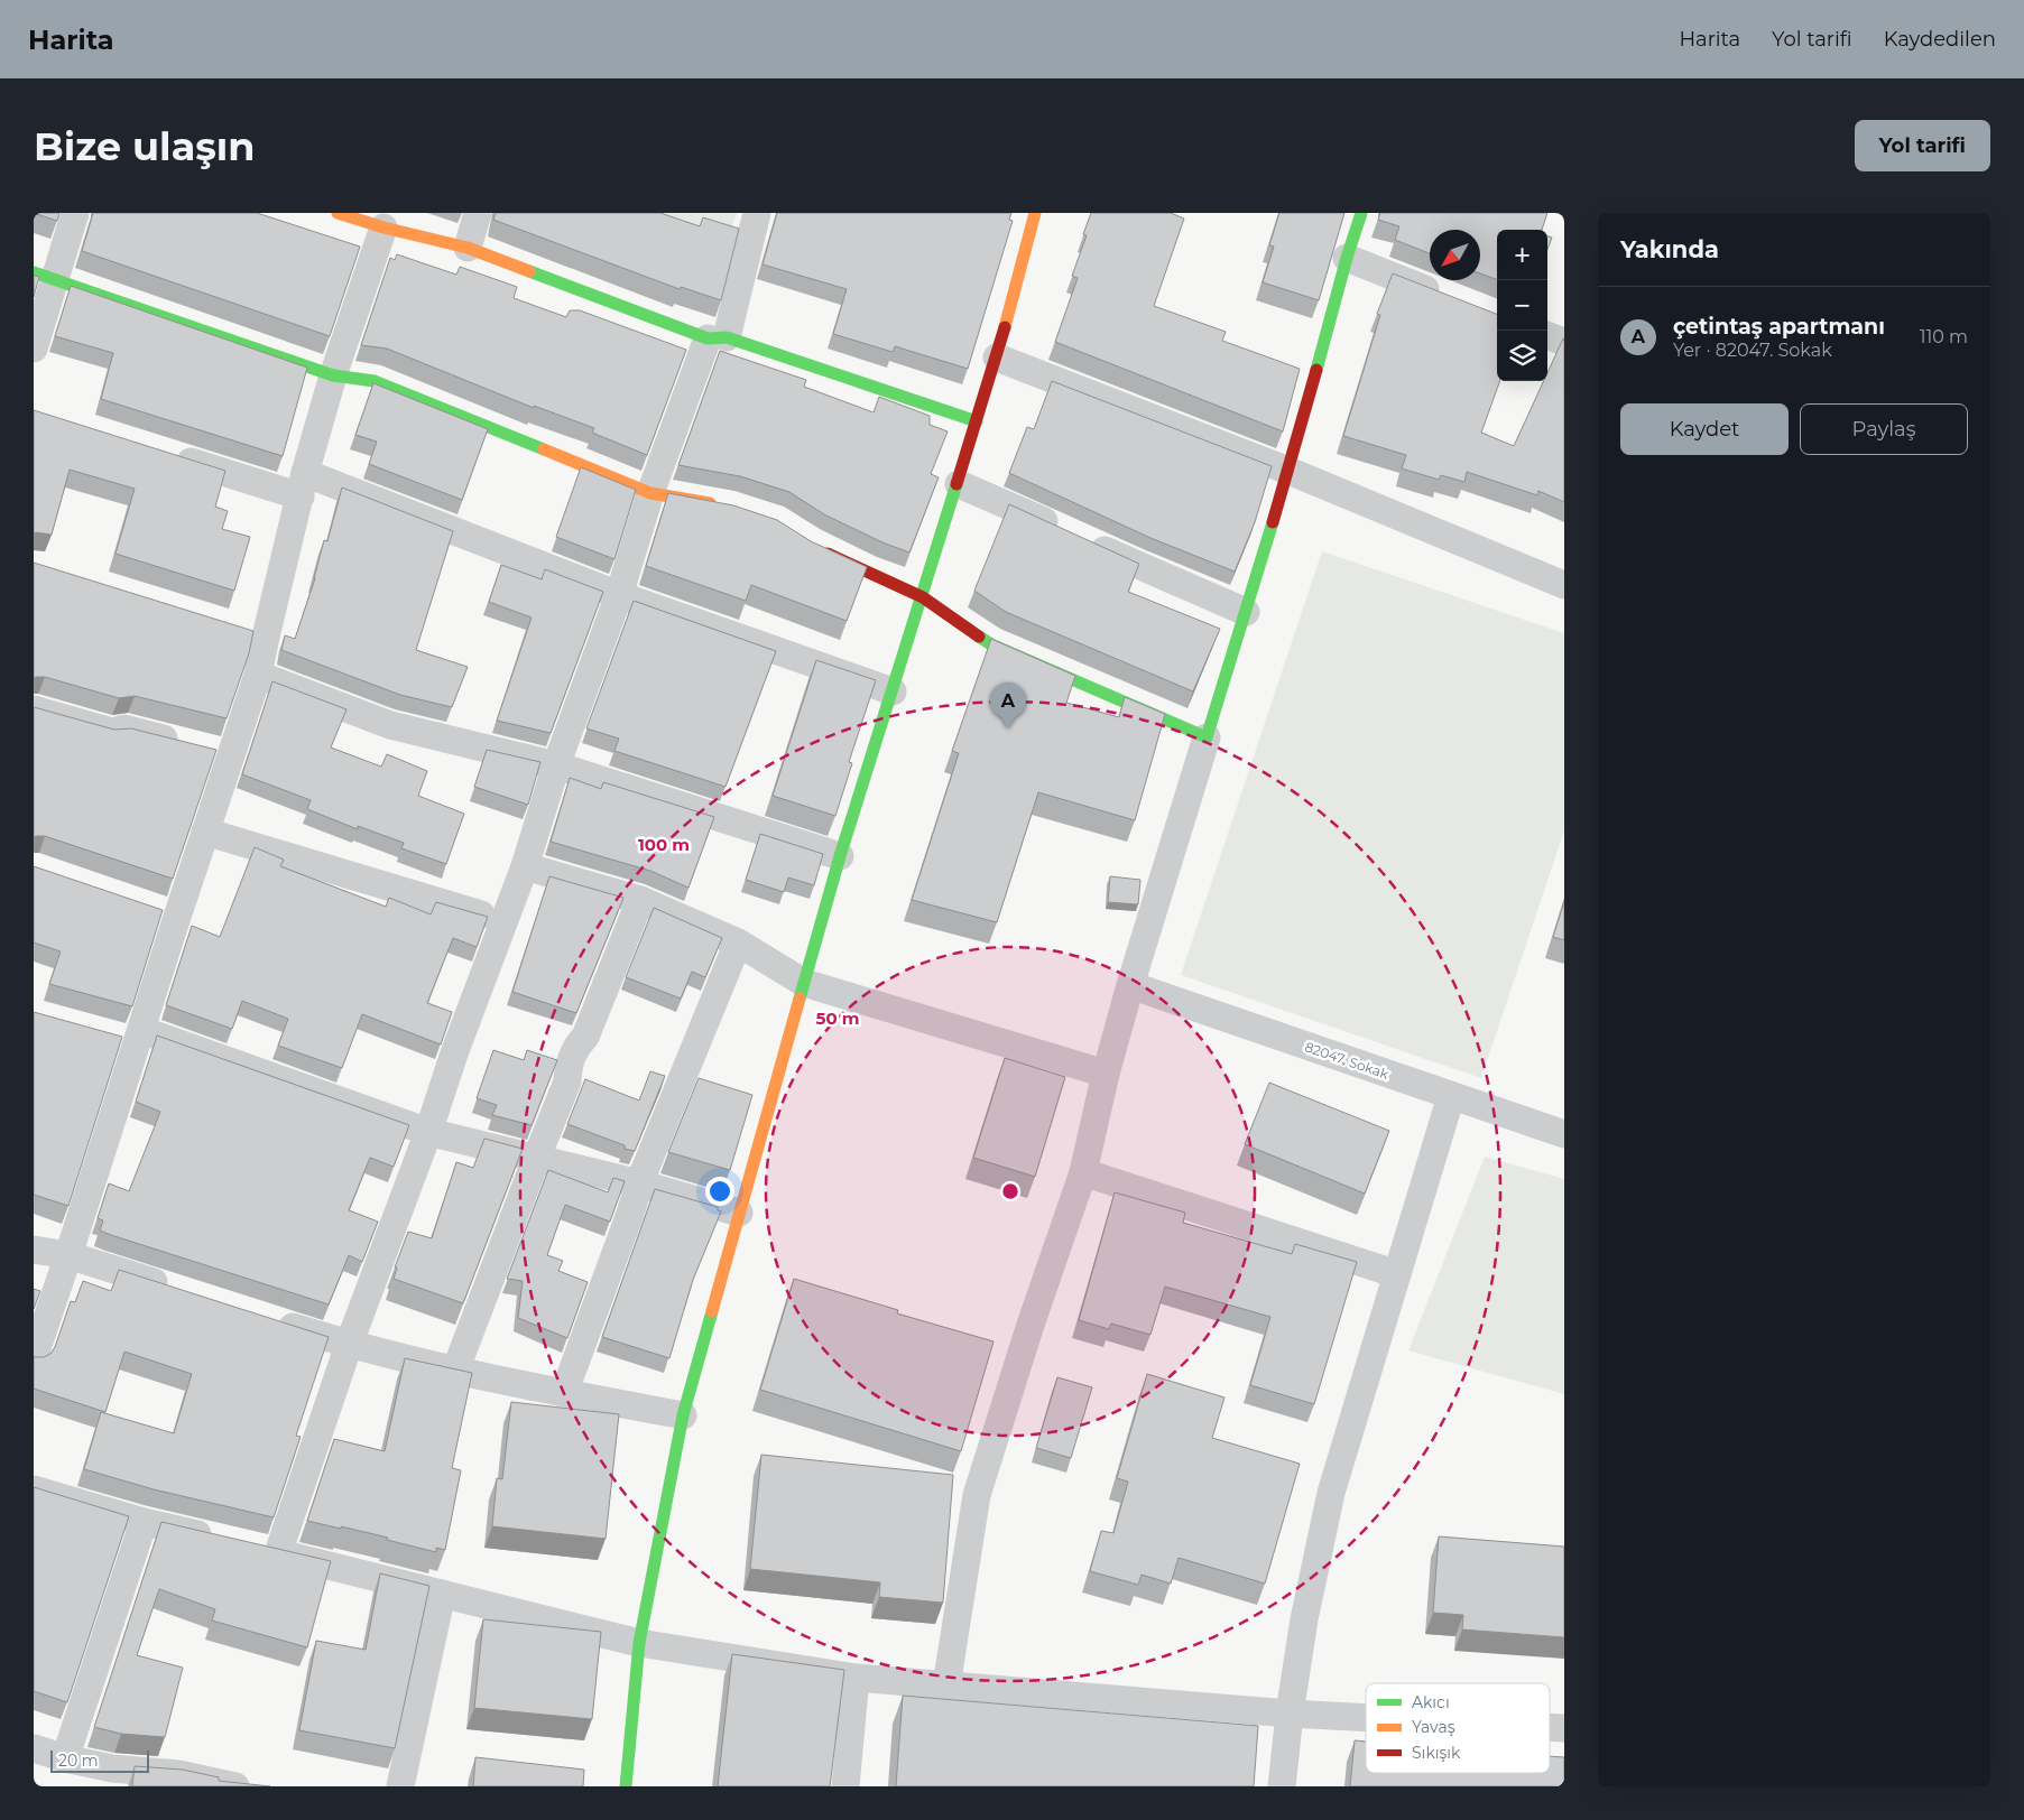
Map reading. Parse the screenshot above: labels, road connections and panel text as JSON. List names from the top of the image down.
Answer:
{
  "streets": {
    "street": ["82047. Sokak"]
  },
  "legend": ["Akıcı", "Yavaş", "Sıkışık"],
  "scale_bar": "20 m",
  "north": "bottom left",
  "page": {
    "header": "Harita",
    "nav": ["Harita", "Yol tarifi", "Kaydedilen"],
    "buttons": [
      "Yol tarifi",
      ["Kaydet", "Paylaş"]
    ],
    "title": "Bize ulaşın",
    "heading": "Yakında",
    "map_buttons": ["+", "−"],
    "list": [
      {
        "mark": "A",
        "name": "çetintaş apartmanı",
        "note": "Yer · 82047. Sokak",
        "value": "110 m"
      }
    ],
    "pins": "A",
    "scale": "20 m"
  },
  "rings": ["100 m", "50 m"]
}
